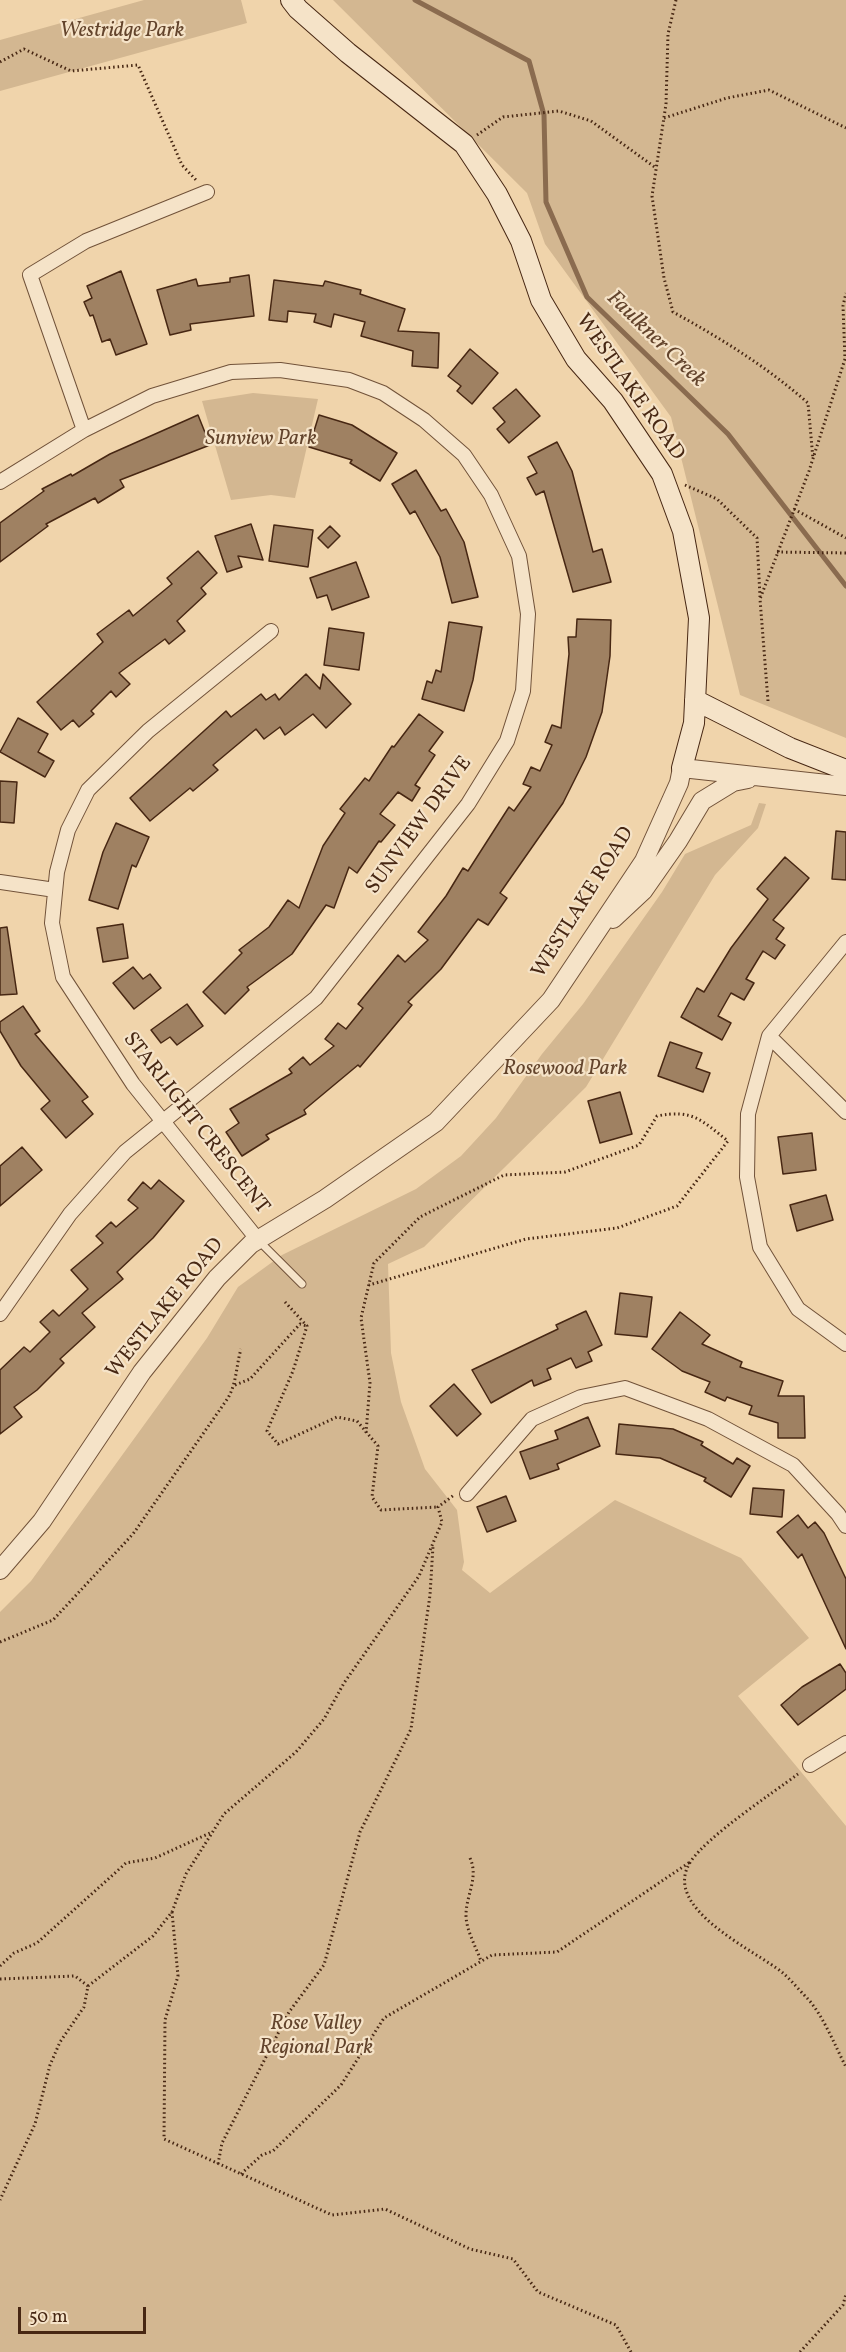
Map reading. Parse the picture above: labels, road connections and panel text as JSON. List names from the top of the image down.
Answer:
{
  "streets": {
    "main road": ["WESTLAKE ROAD"],
    "street": ["SUNVIEW DRIVE", "STARLIGHT CRESCENT"]
  },
  "crossings": [
    ["WESTLAKE ROAD", "STARLIGHT CRESCENT"],
    ["SUNVIEW DRIVE", "STARLIGHT CRESCENT"]
  ],
  "water": ["Faulkner Creek"],
  "parks": [
    "Westridge Park",
    "Sunview Park",
    "Rosewood Park",
    "Rose Valley Regional Park"
  ],
  "scale_bar": "50 m"
}
